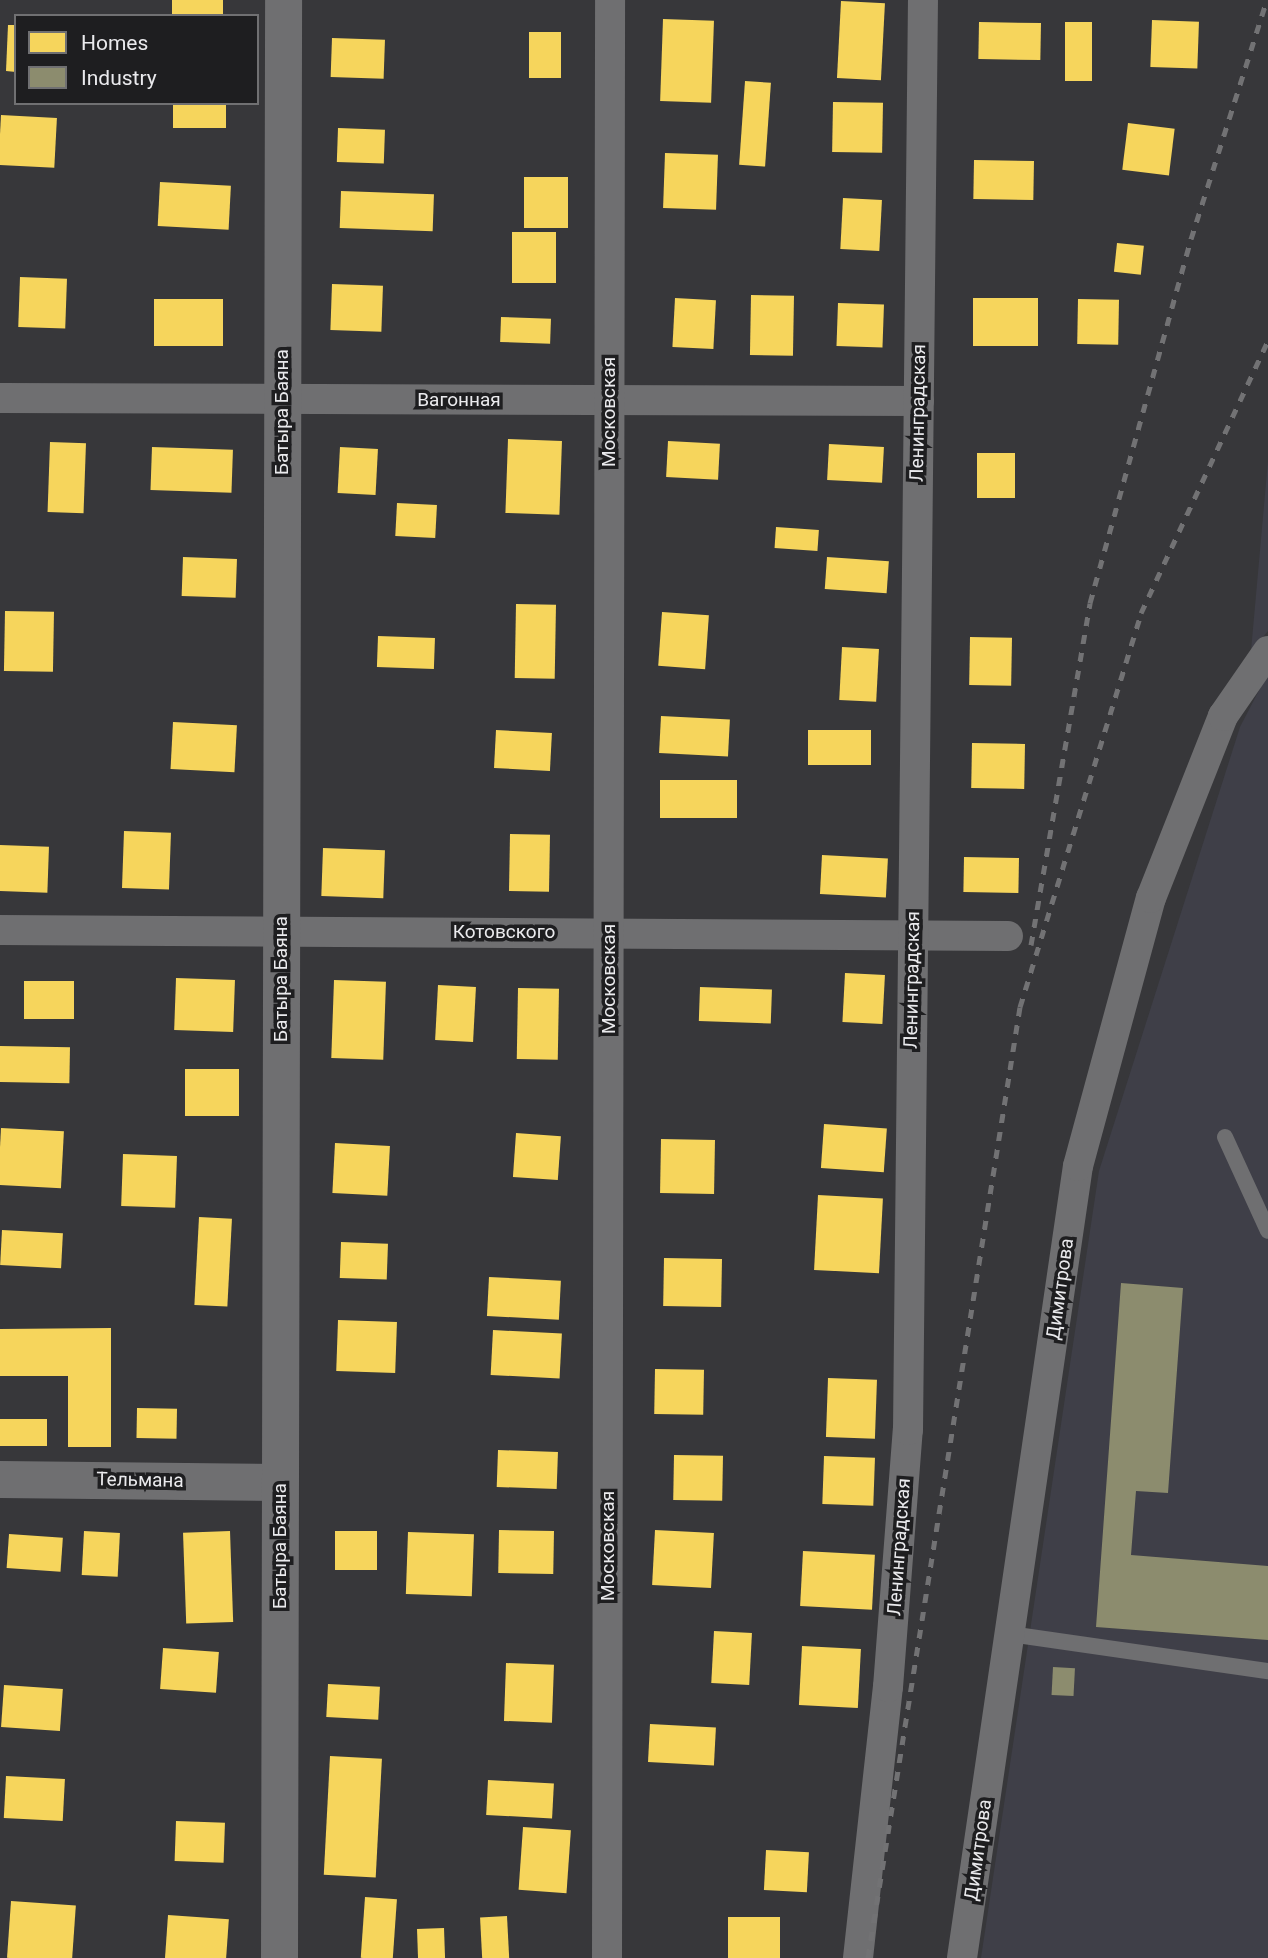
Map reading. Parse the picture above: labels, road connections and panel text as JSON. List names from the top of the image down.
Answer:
{
  "streets": {
    "street": [
      "Вагонная",
      "Батыра Баяна",
      "Московская",
      "Ленинградская",
      "Котовского",
      "Димитрова",
      "Тельмана"
    ]
  },
  "crossings": [
    ["Вагонная", "Батыра Баяна"],
    ["Вагонная", "Московская"],
    ["Вагонная", "Ленинградская"],
    ["Батыра Баяна", "Котовского"],
    ["Батыра Баяна", "Тельмана"],
    ["Московская", "Котовского"],
    ["Ленинградская", "Котовского"]
  ],
  "legend": ["Homes", "Industry"]
}
